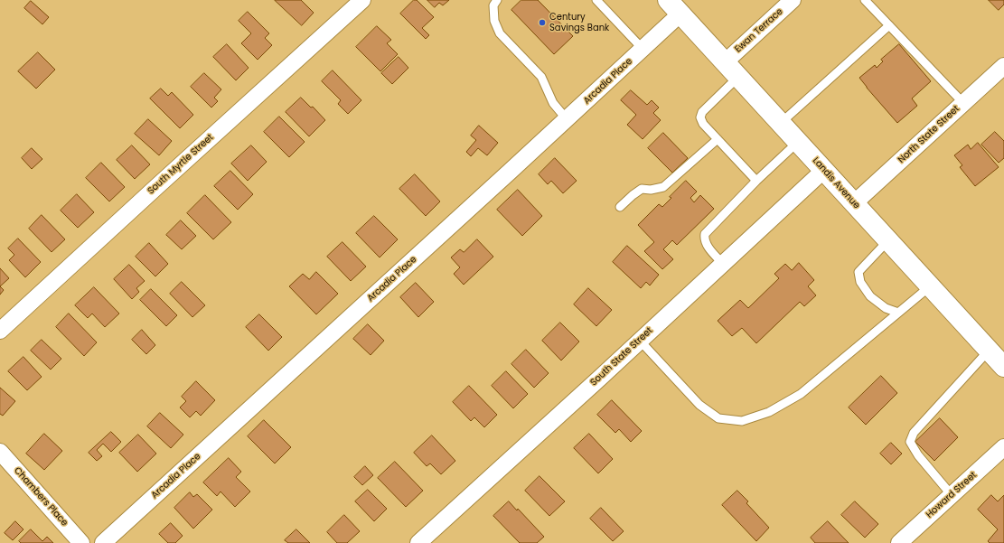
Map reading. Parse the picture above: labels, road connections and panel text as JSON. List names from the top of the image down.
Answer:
{
  "streets": {
    "main road": ["Landis Avenue"],
    "street": [
      "Ewan Terrace",
      "Arcadia Place",
      "North State Street",
      "South Myrtle Street",
      "South State Street",
      "Howard Street",
      "Chambers Place"
    ]
  },
  "crossings": [
    ["Ewan Terrace", "Landis Avenue"],
    ["Arcadia Place", "Landis Avenue"],
    ["North State Street", "Landis Avenue"],
    ["Landis Avenue", "South State Street"]
  ],
  "places": ["Century Savings Bank"]
}
